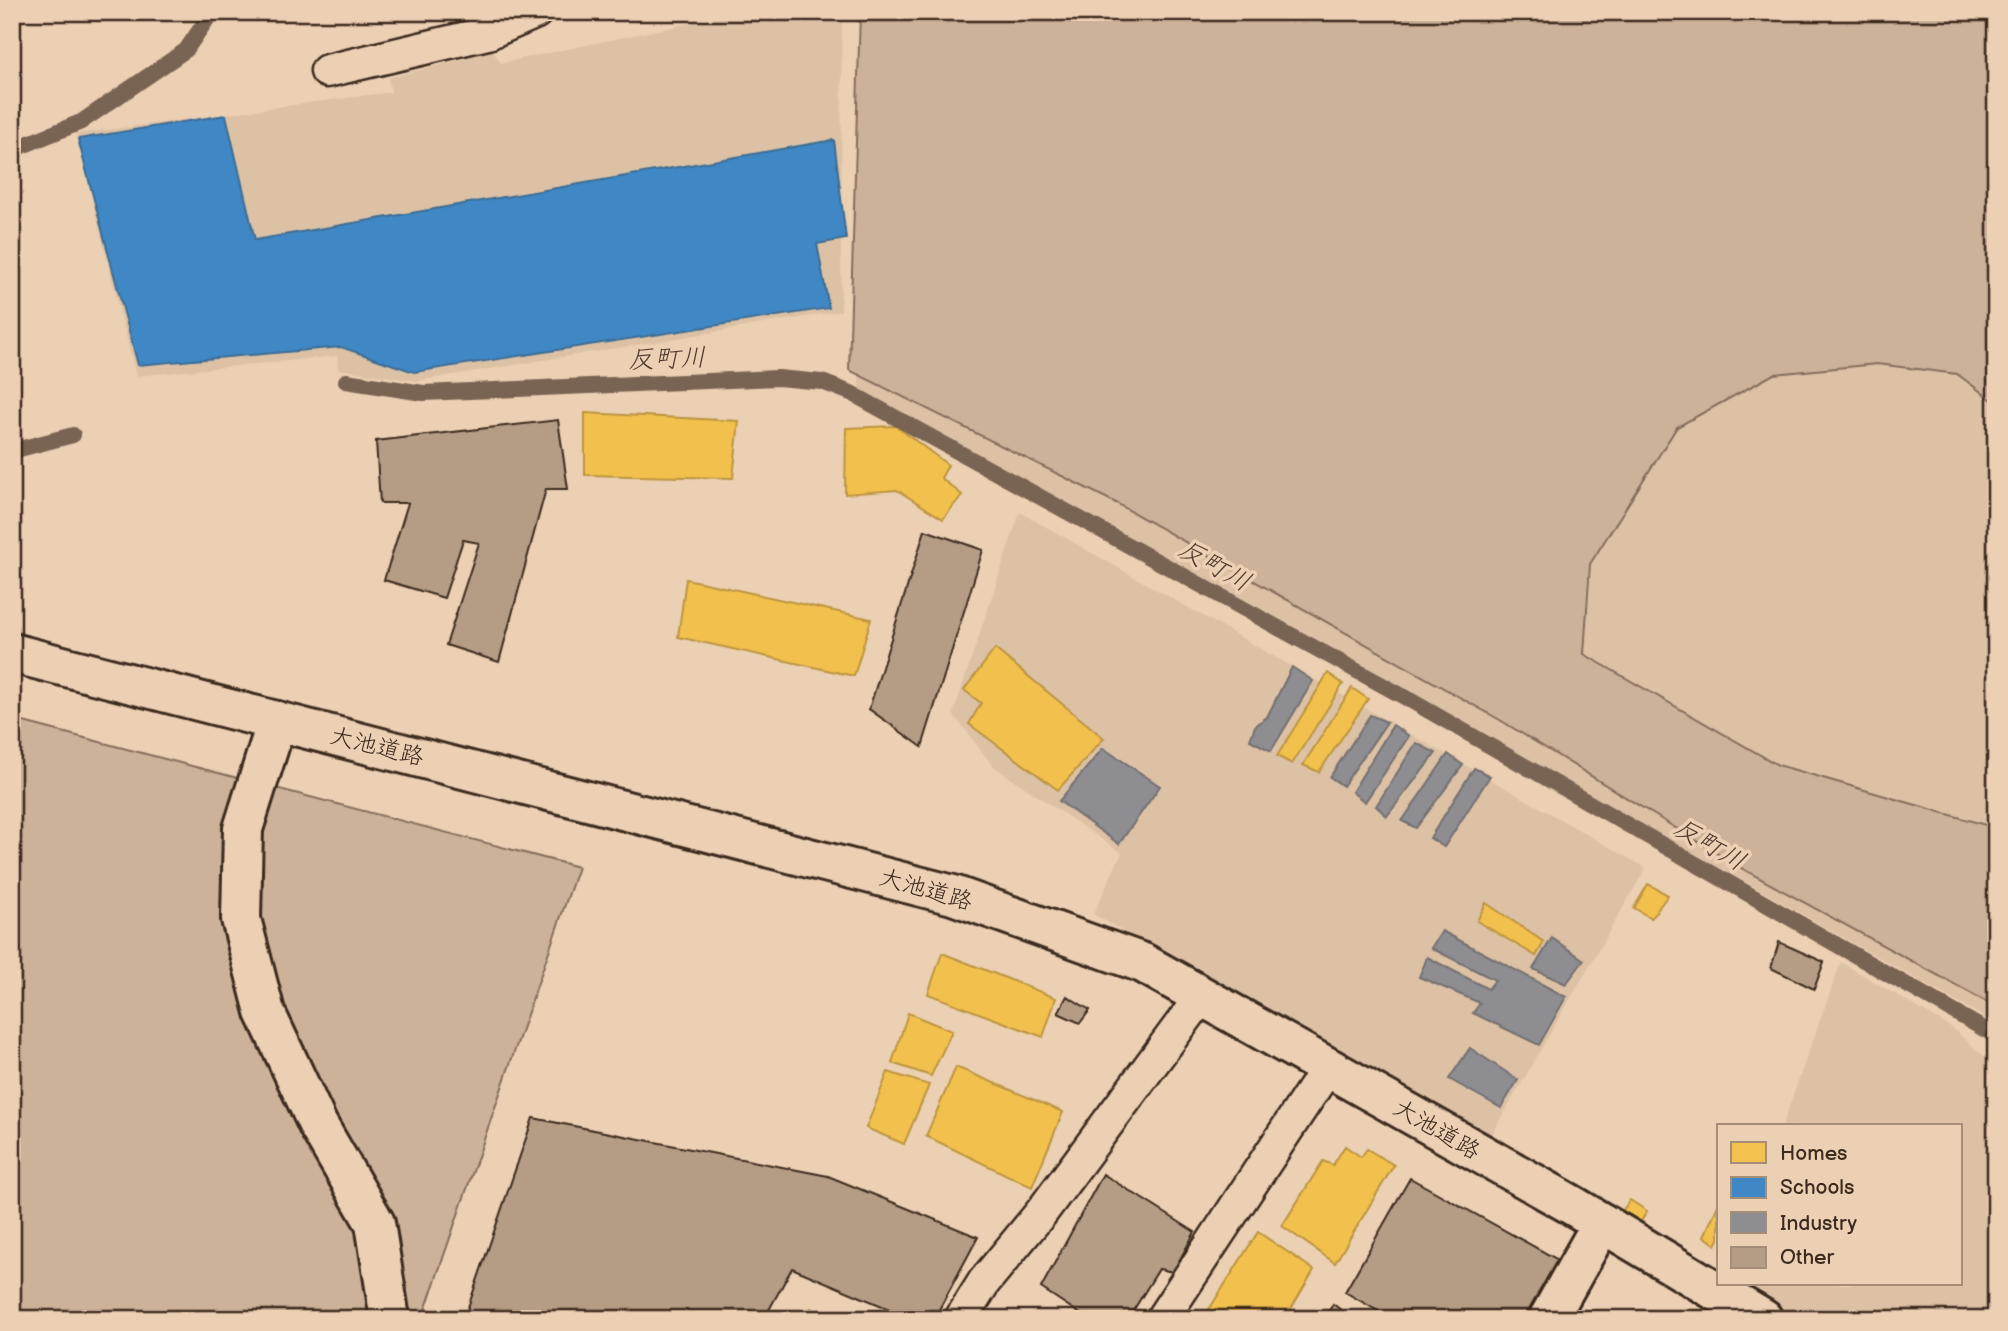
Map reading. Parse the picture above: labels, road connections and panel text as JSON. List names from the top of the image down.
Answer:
{
  "streets": {
    "street": ["大池道路"]
  },
  "water": ["反町川"],
  "legend": [
    "Homes",
    "Schools",
    "Industry",
    "Other"
  ]
}
